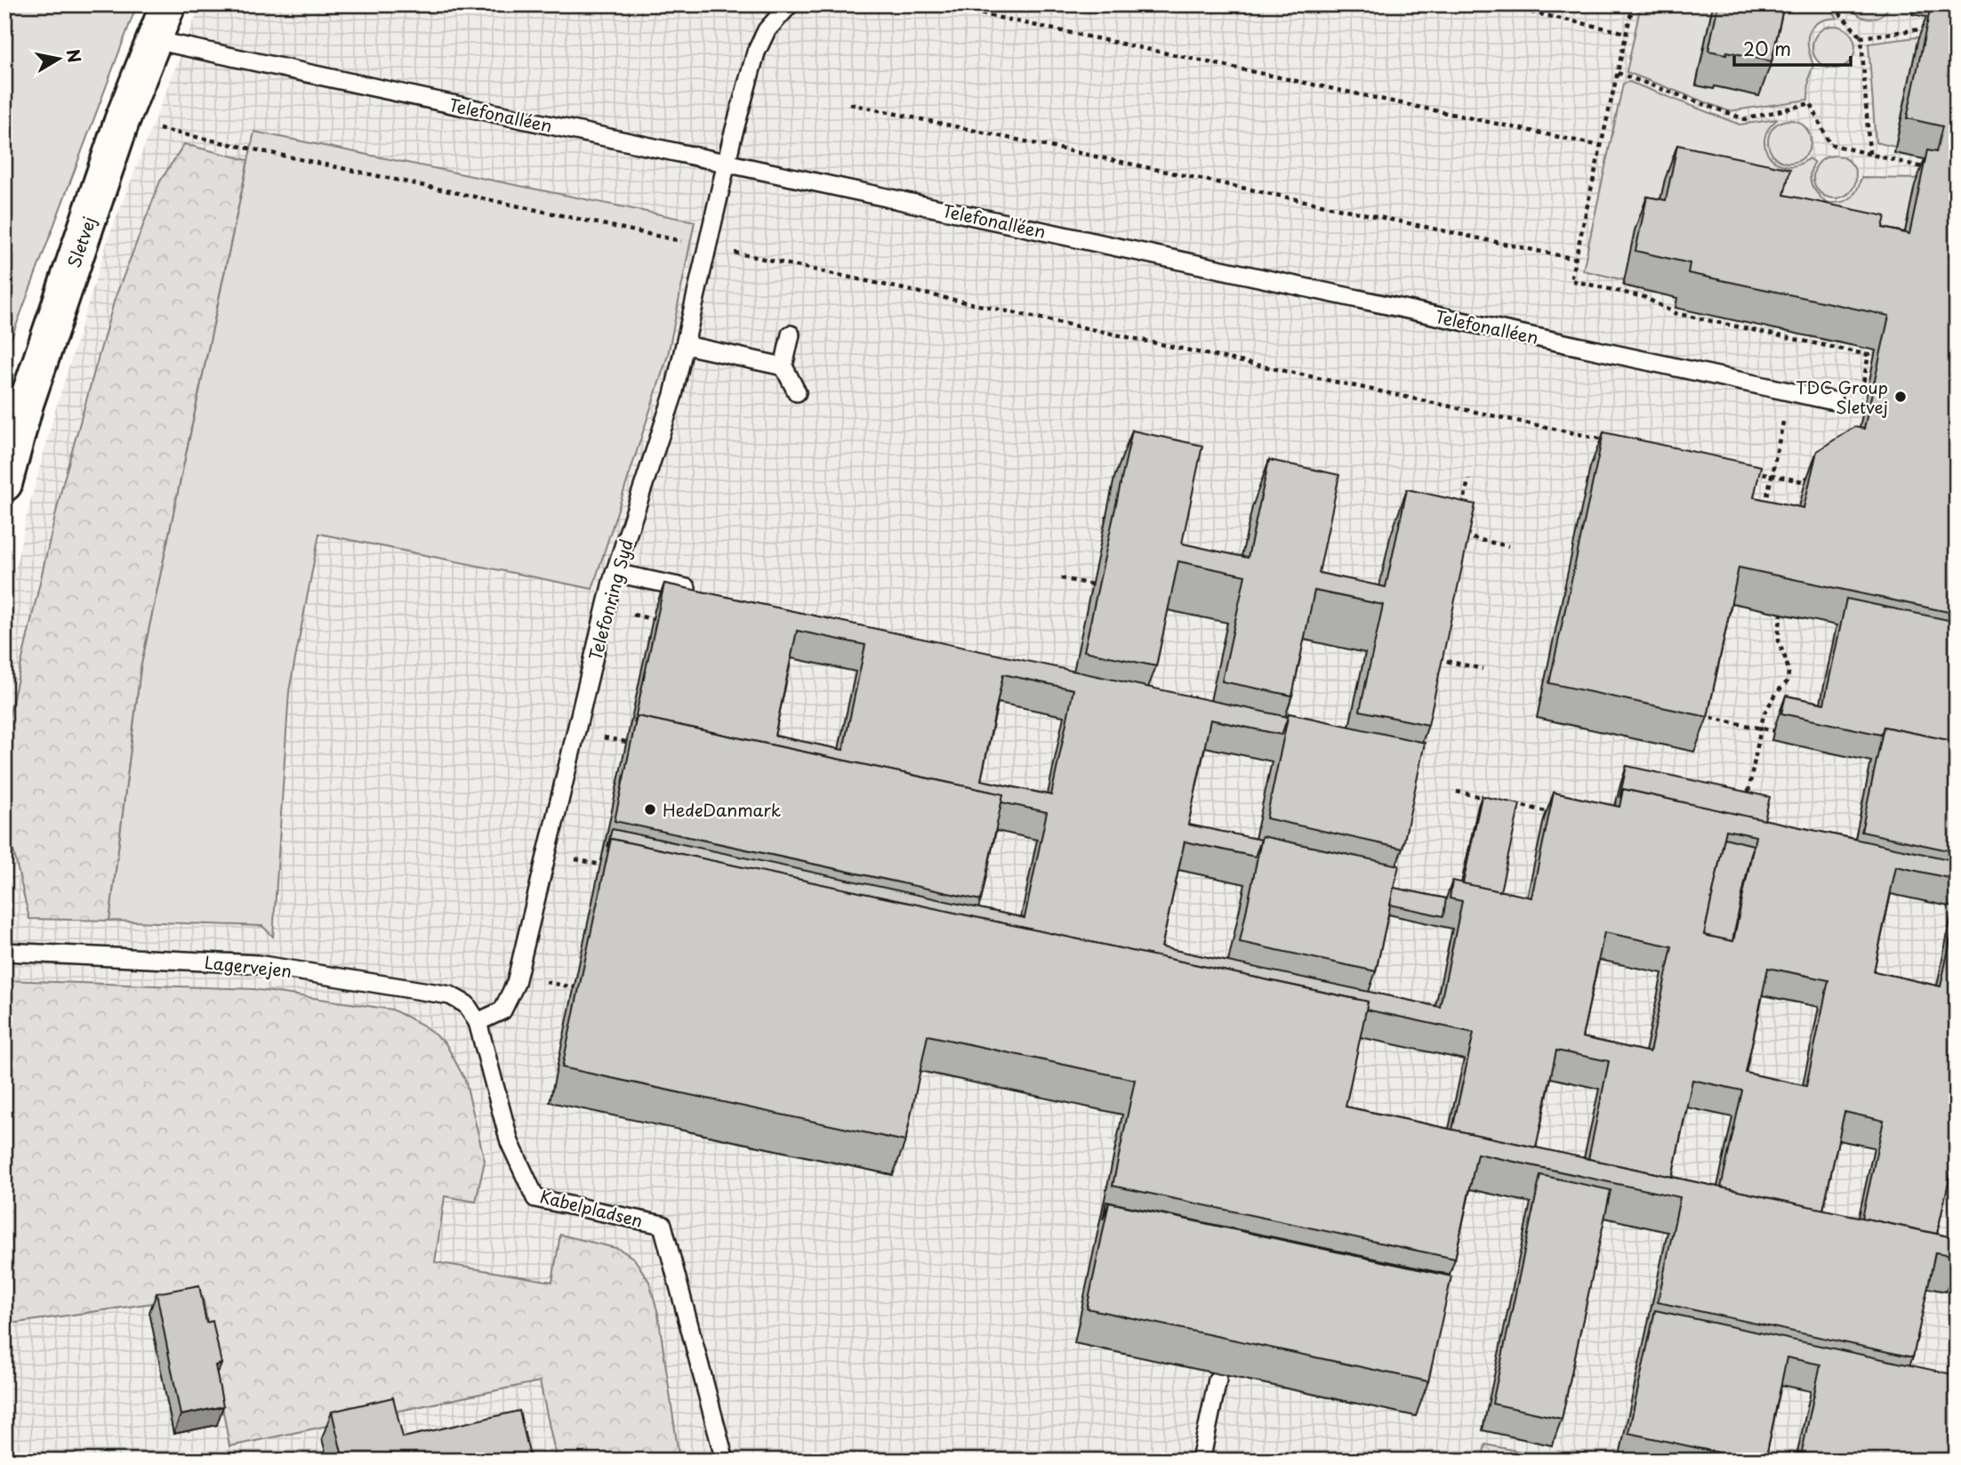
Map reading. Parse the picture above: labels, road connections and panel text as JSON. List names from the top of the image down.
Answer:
{
  "streets": {
    "street": ["Sletvej"],
    "lane": [
      "Telefonalléen",
      "Telefonring Syd",
      "Lagervejen",
      "Kabelpladsen"
    ]
  },
  "crossings": [
    ["Telefonalléen", "Sletvej"],
    ["Telefonalléen", "Telefonring Syd"],
    ["Telefonring Syd", "Lagervejen"],
    ["Telefonring Syd", "Kabelpladsen"],
    ["Lagervejen", "Kabelpladsen"]
  ],
  "places": ["TDC Group Sletvej", "HedeDanmark"],
  "scale_bar": "20 m",
  "north": "right"
}
